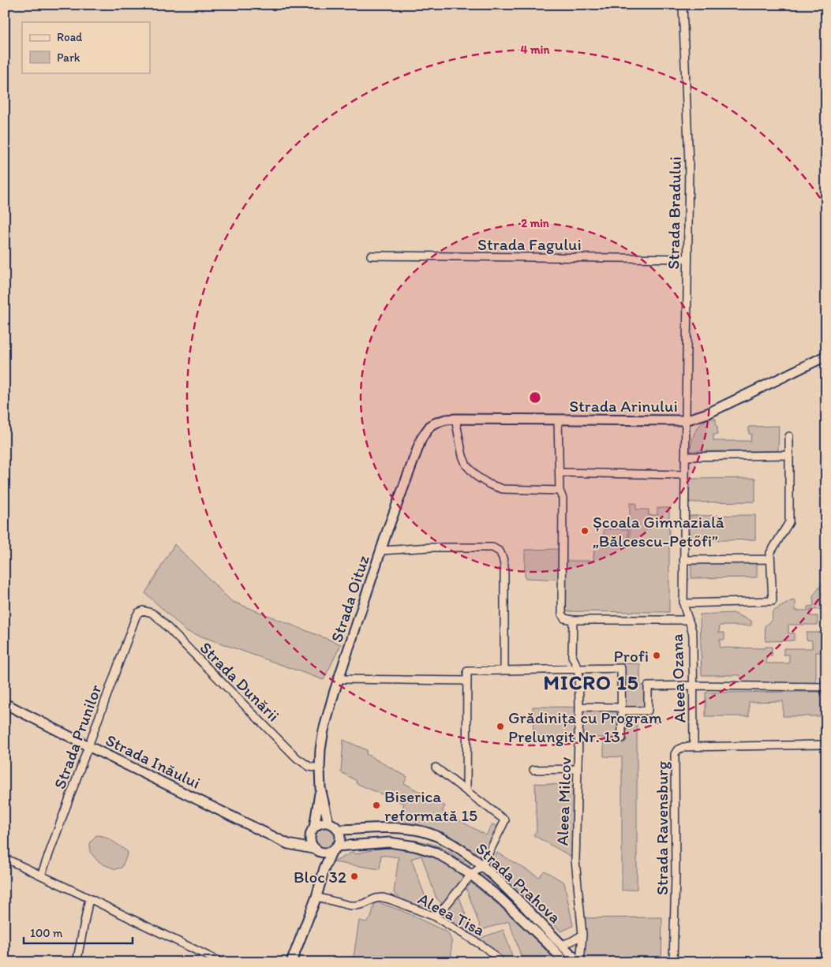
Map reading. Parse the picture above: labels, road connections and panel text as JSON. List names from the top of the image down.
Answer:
{
  "streets": {
    "street": [
      "Strada Bradului",
      "Strada Fagului",
      "Strada Arinului",
      "Strada Oituz",
      "Aleea Ozana",
      "Strada Dunării",
      "Strada Prunilor",
      "Strada Inăului",
      "Aleea Milcov",
      "Strada Ravensburg",
      "Strada Prahova",
      "Aleea Tisa"
    ]
  },
  "crossings": [
    ["Strada Bradului", "Strada Fagului"],
    ["Strada Bradului", "Strada Arinului"],
    ["Strada Bradului", "Aleea Ozana"],
    ["Strada Arinului", "Strada Oituz"],
    ["Strada Arinului", "Aleea Ozana"],
    ["Strada Oituz", "Strada Dunării"],
    ["Strada Oituz", "Strada Inăului"],
    ["Strada Oituz", "Strada Prahova"],
    ["Aleea Ozana", "Strada Ravensburg"],
    ["Strada Dunării", "Strada Prunilor"],
    ["Strada Prunilor", "Strada Inăului"],
    ["Strada Inăului", "Strada Prahova"],
    ["Aleea Milcov", "Strada Prahova"]
  ],
  "districts": ["MICRO 15"],
  "places": [
    "Școala Gimnazială „Bălcescu-Petőfi”",
    "Profi",
    "Grădinița cu Program Prelungit Nr. 13",
    "Biserica reformată 15",
    "Bloc 32"
  ],
  "legend": ["Road", "Park"],
  "scale_bar": "100 m",
  "rings": ["4 min", "2 min"]
}
